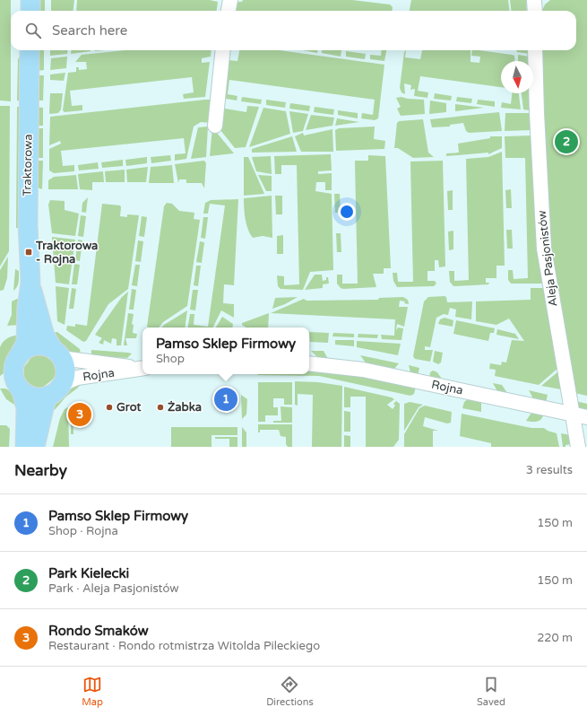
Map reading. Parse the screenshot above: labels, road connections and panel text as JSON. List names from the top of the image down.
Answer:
{
  "streets": {
    "main road": ["Traktorowa"],
    "street": ["Aleja Pasjonistów", "Rojna"]
  },
  "crossings": [
    ["Traktorowa", "Rojna"],
    ["Aleja Pasjonistów", "Rojna"]
  ],
  "places": {
    "transit": ["Traktorowa - Rojna"],
    "other": ["Grot", "Żabka"]
  },
  "north": "bottom",
  "page": {
    "search": "Search here",
    "pins": ["2", "1", "3"],
    "popup": ["Pamso Sklep Firmowy", "Shop"],
    "heading": ["Nearby", "3 results"],
    "list": [
      {
        "mark": "1",
        "name": "Pamso Sklep Firmowy",
        "note": "Shop · Rojna",
        "value": "150 m"
      },
      {
        "mark": "2",
        "name": "Park Kielecki",
        "note": "Park · Aleja Pasjonistów",
        "value": "150 m"
      },
      {
        "mark": "3",
        "name": "Rondo Smaków",
        "note": "Restaurant · Rondo rotmistrza Witolda Pileckiego",
        "value": "220 m"
      }
    ],
    "nav": ["Map", "Directions", "Saved"]
  }
}
